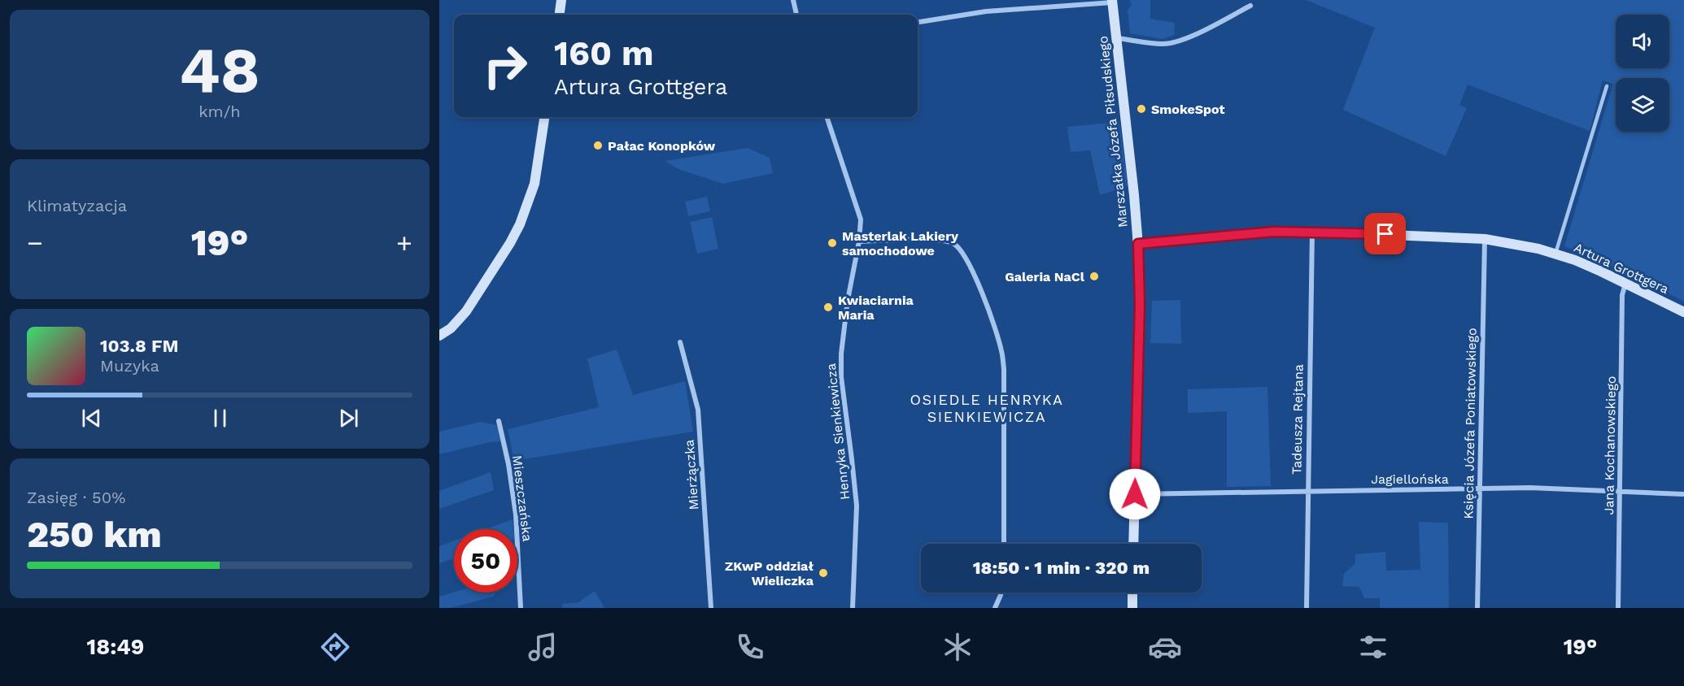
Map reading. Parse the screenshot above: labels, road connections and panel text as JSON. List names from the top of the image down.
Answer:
{
  "streets": {
    "street": [
      "Marszałka Józefa Piłsudskiego",
      "Artura Grottgera",
      "Tadeusza Rejtana",
      "Księcia Józefa Poniatowskiego",
      "Henryka Sienkiewicza",
      "Jana Kochanowskiego",
      "Mierżączka",
      "Jagiellońska",
      "Mieszczańska"
    ]
  },
  "crossings": [
    ["Marszałka Józefa Piłsudskiego", "Artura Grottgera"],
    ["Marszałka Józefa Piłsudskiego", "Jagiellońska"],
    ["Artura Grottgera", "Tadeusza Rejtana"],
    ["Artura Grottgera", "Księcia Józefa Poniatowskiego"],
    ["Artura Grottgera", "Jana Kochanowskiego"],
    ["Tadeusza Rejtana", "Jagiellońska"],
    ["Księcia Józefa Poniatowskiego", "Jagiellońska"],
    ["Jana Kochanowskiego", "Jagiellońska"]
  ],
  "districts": ["OSIEDLE HENRYKA SIENKIEWICZA"],
  "places": [
    "SmokeSpot",
    "Pałac Konopków",
    "Masterlak Lakiery samochodowe",
    "Galeria NaCl",
    "Kwiaciarnia Maria",
    "ZKwP oddział Wieliczka"
  ],
  "page": {
    "tile": [
      ["48", "km/h"],
      "Klimatyzacja",
      ["Zasięg · 50%", "250 km"]
    ],
    "turn": ["160 m", "Artura Grottgera"],
    "heat": ["−", "19°", "+"],
    "song": ["103.8 FM", "Muzyka"],
    "limit": "50",
    "trip": "18:50 · 1 min · 320 m",
    "tabs": ["18:49", "19°"]
  }
}
